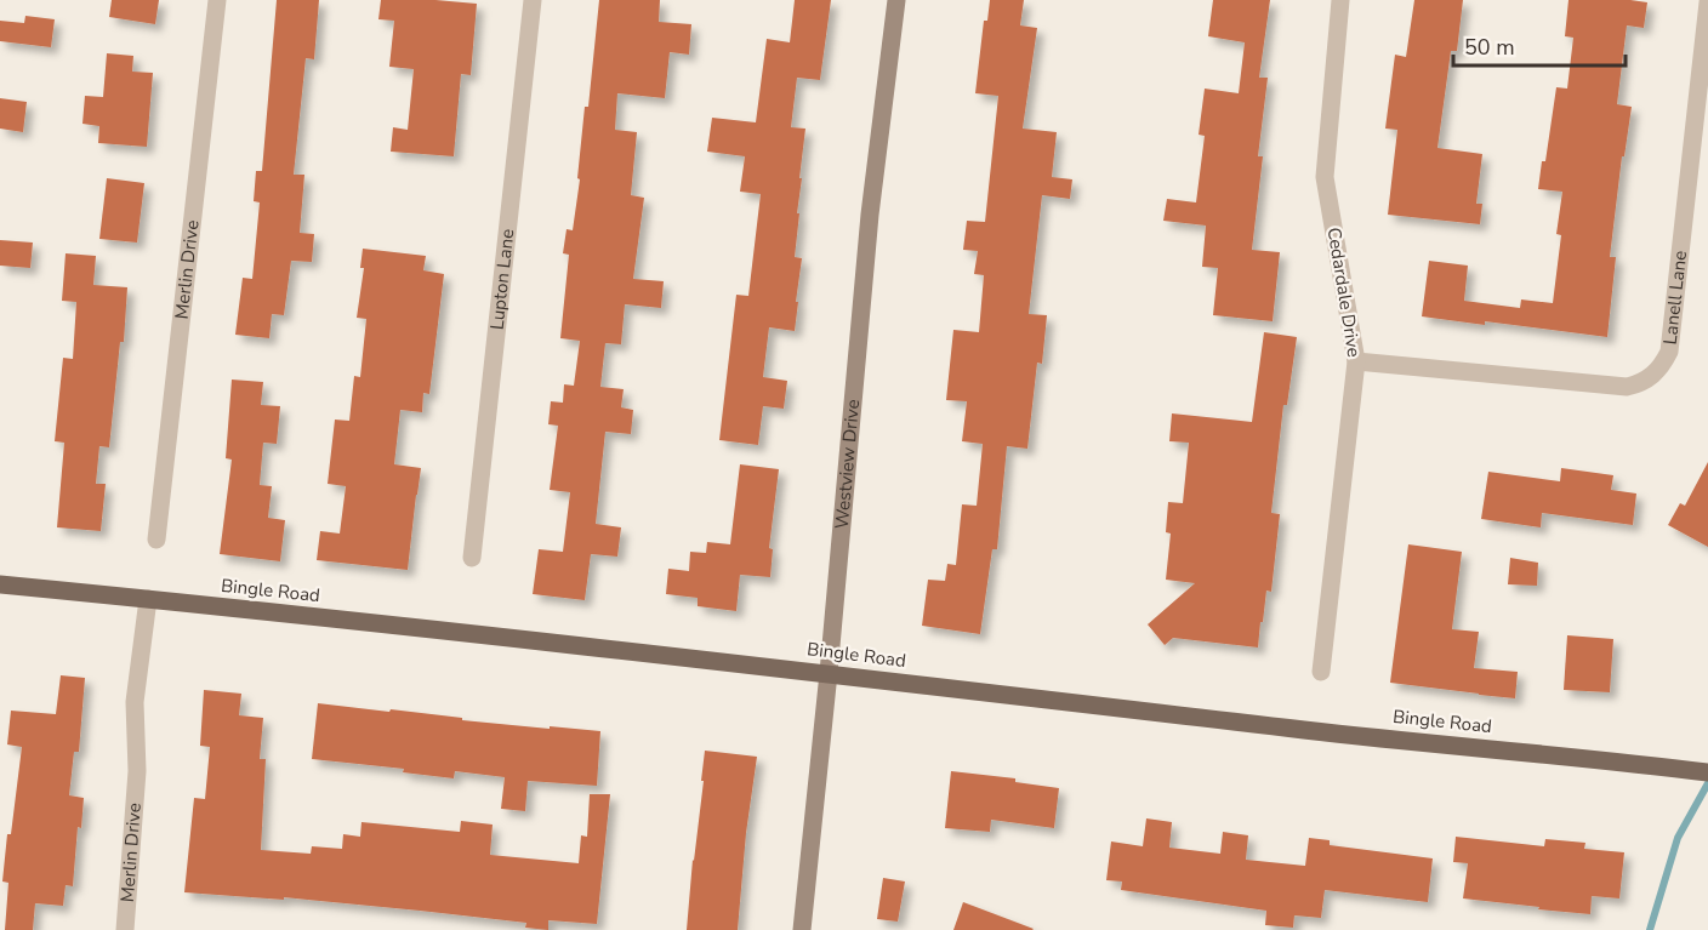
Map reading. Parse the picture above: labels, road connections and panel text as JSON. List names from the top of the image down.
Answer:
{
  "streets": {
    "main road": ["Westview Drive", "Bingle Road"],
    "street": [
      "Merlin Drive",
      "Lupton Lane",
      "Cedardale Drive",
      "Lanell Lane"
    ]
  },
  "crossings": [
    ["Merlin Drive", "Bingle Road"],
    ["Cedardale Drive", "Lanell Lane"],
    ["Westview Drive", "Bingle Road"]
  ],
  "scale_bar": "50 m"
}
